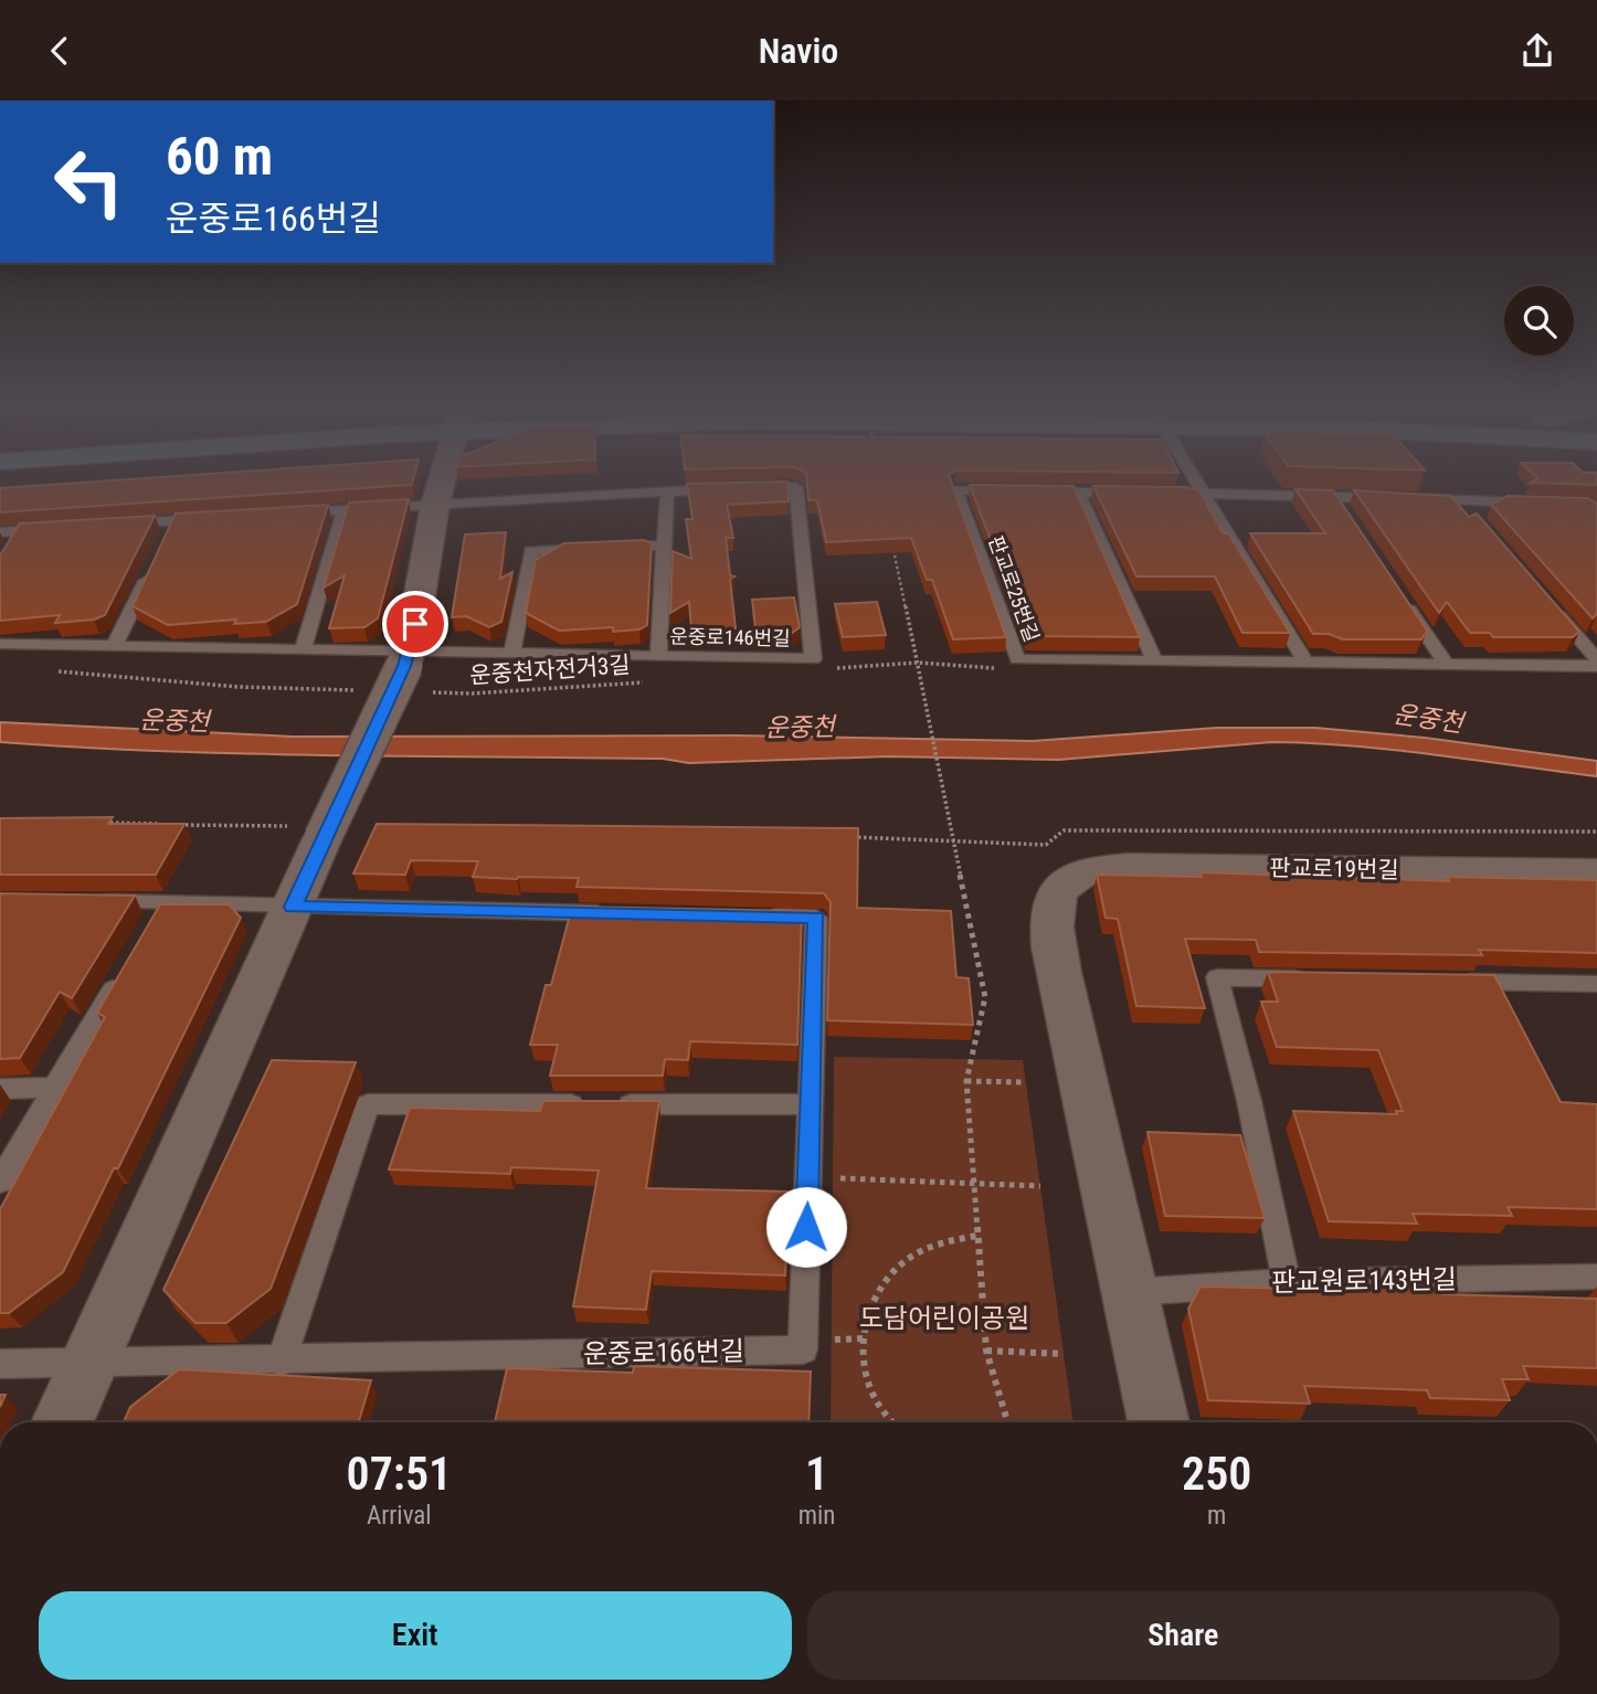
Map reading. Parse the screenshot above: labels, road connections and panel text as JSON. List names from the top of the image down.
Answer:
{
  "streets": {
    "street": ["판교로19번길"],
    "lane": [
      "판교로25번길",
      "운중로146번길",
      "판교원로143번길",
      "운중로166번길"
    ],
    "path": ["운중천자전거3길"]
  },
  "crossings": [
    ["운중로146번길", "운중천자전거3길"],
    ["판교로19번길", "판교원로143번길"]
  ],
  "water": ["운중천"],
  "parks": ["도담어린이공원"],
  "page": {
    "header": "Navio",
    "turn": ["60 m", "운중로166번길"],
    "eta": [
      "07:51",
      "Arrival",
      "1",
      "min",
      "250",
      "m"
    ],
    "buttons": ["Exit", "Share"]
  }
}
